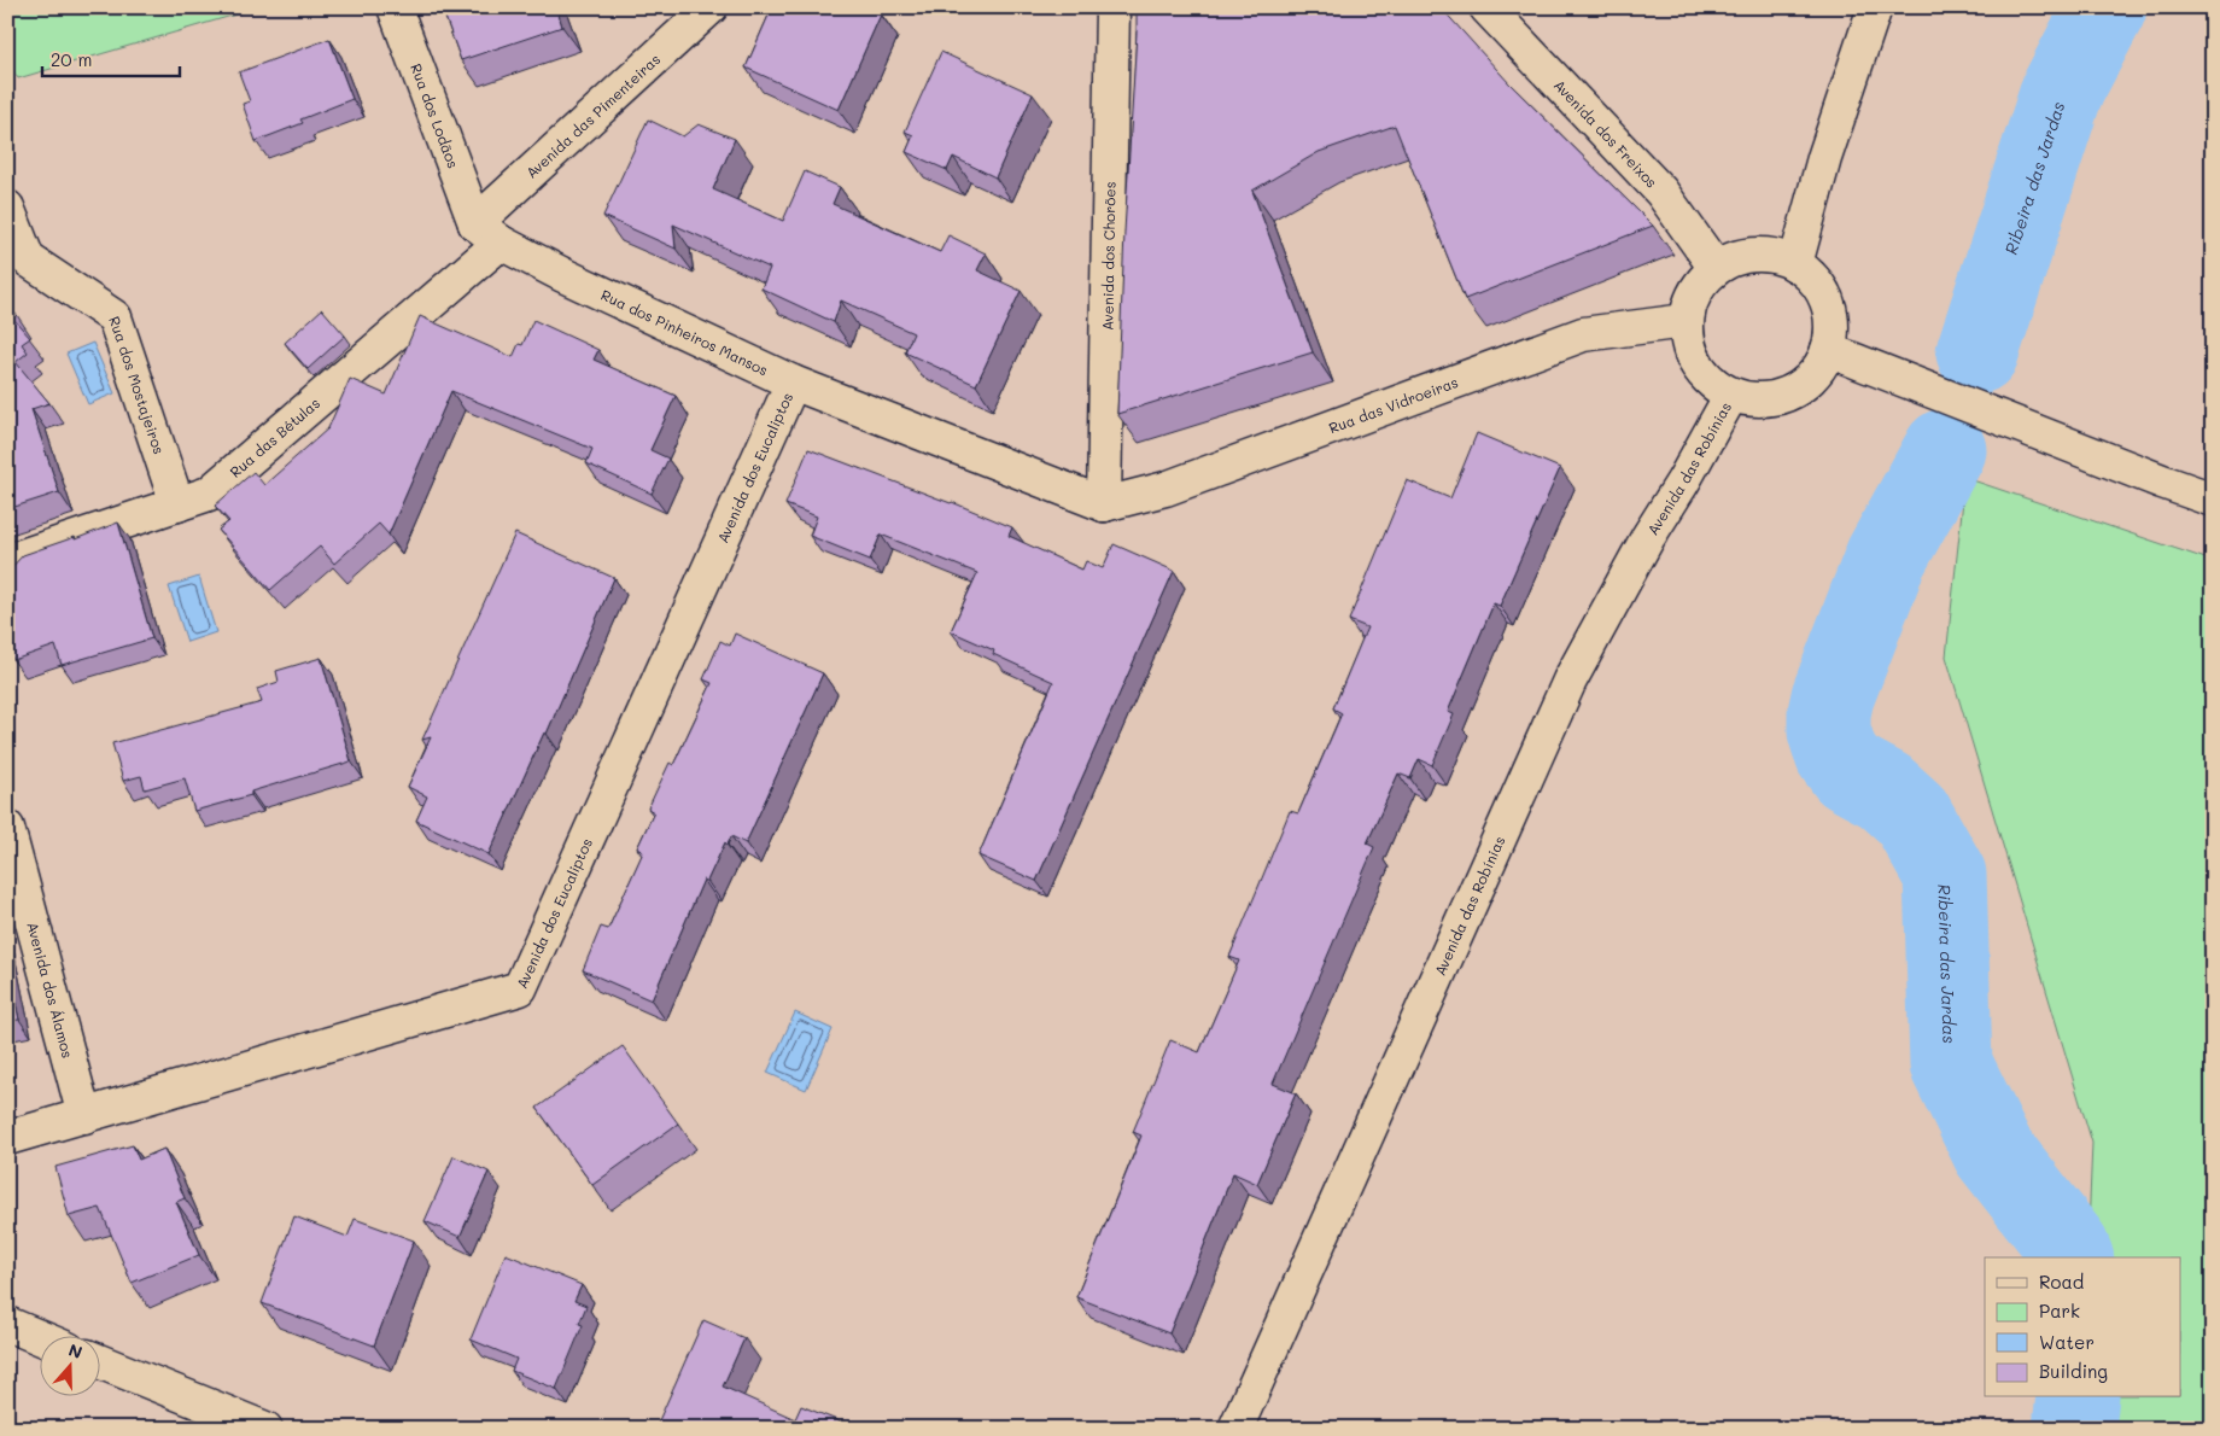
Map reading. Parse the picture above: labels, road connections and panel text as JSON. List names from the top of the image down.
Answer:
{
  "streets": {
    "street": [
      "Rua dos Lodãos",
      "Avenida das Pimenteiras",
      "Avenida dos Freixos",
      "Avenida dos Chorões",
      "Rua dos Pinheiros Mansos",
      "Rua dos Mostajeiros",
      "Rua das Vidroeiras",
      "Rua das Bétulas",
      "Avenida dos Eucaliptos",
      "Avenida das Robínias",
      "Avenida dos Álamos"
    ]
  },
  "crossings": [
    ["Rua dos Lodãos", "Avenida das Pimenteiras"],
    ["Rua dos Lodãos", "Rua dos Pinheiros Mansos"],
    ["Avenida das Pimenteiras", "Rua dos Pinheiros Mansos"],
    ["Avenida dos Freixos", "Rua das Vidroeiras"],
    ["Avenida dos Freixos", "Avenida das Robínias"],
    ["Avenida dos Chorões", "Rua dos Pinheiros Mansos"],
    ["Avenida dos Chorões", "Rua das Vidroeiras"],
    ["Rua dos Pinheiros Mansos", "Rua das Vidroeiras"],
    ["Rua dos Pinheiros Mansos", "Rua das Bétulas"],
    ["Rua dos Pinheiros Mansos", "Avenida dos Eucaliptos"],
    ["Rua dos Mostajeiros", "Rua das Bétulas"],
    ["Rua das Vidroeiras", "Avenida das Robínias"],
    ["Avenida dos Eucaliptos", "Avenida dos Álamos"]
  ],
  "water": ["Ribeira das Jardas"],
  "legend": [
    "Road",
    "Park",
    "Water",
    "Building"
  ],
  "scale_bar": "20 m",
  "north": "top"
}
